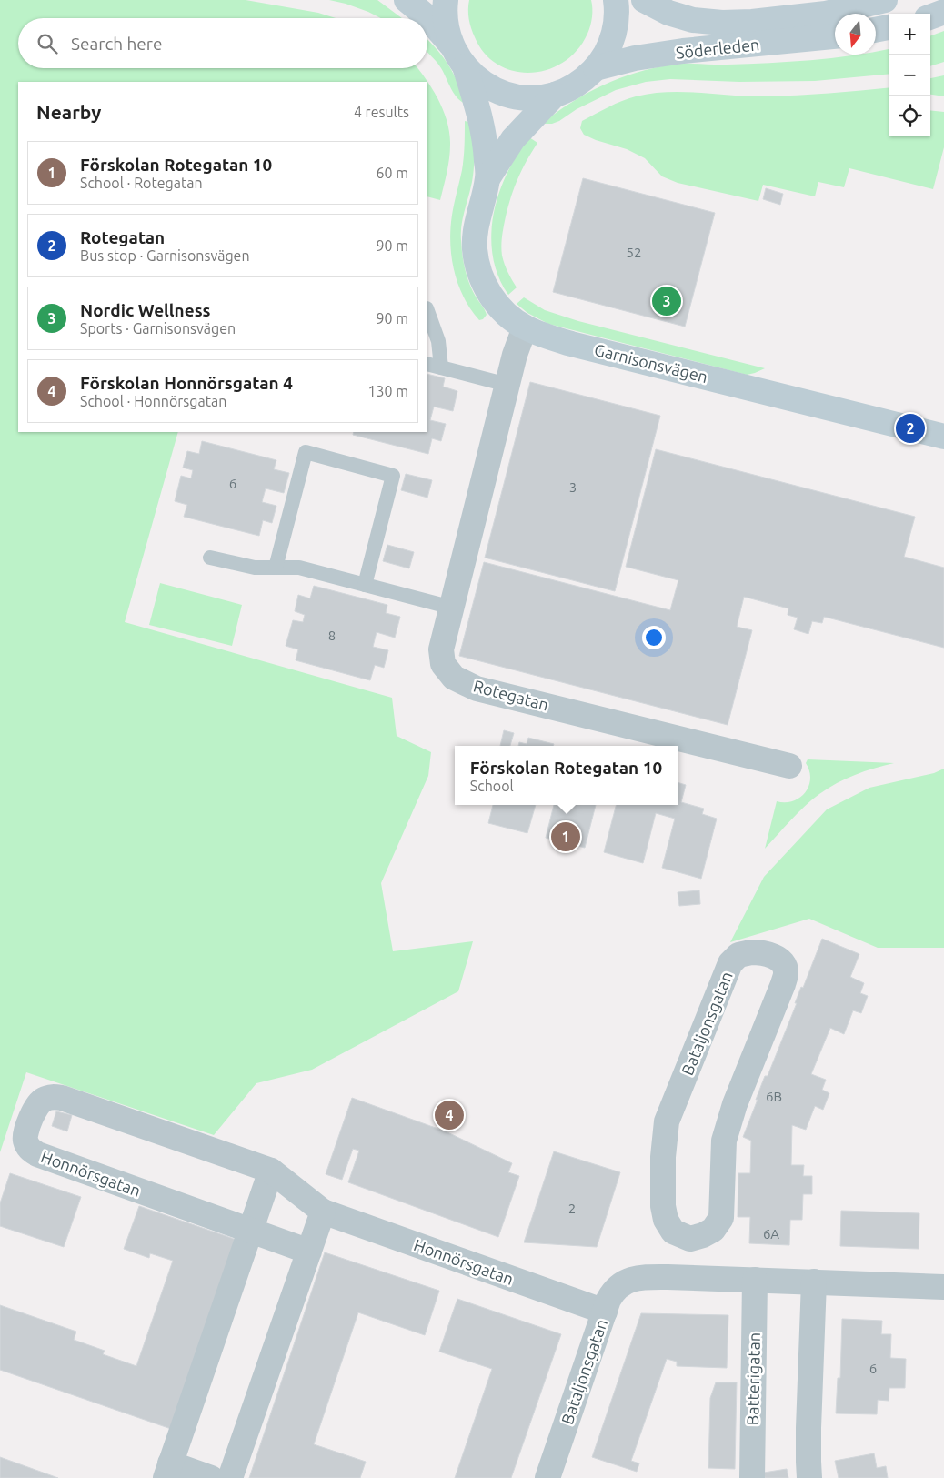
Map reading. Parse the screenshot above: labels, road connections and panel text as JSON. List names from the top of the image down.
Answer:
{
  "streets": {
    "main road": ["Söderleden", "Garnisonsvägen"],
    "street": [
      "Rotegatan",
      "Bataljonsgatan",
      "Honnörsgatan",
      "Batterigatan"
    ]
  },
  "crossings": [
    ["Garnisonsvägen", "Rotegatan"],
    ["Bataljonsgatan", "Honnörsgatan"],
    ["Bataljonsgatan", "Batterigatan"]
  ],
  "house_numbers": [
    "52",
    "6",
    "3",
    "8",
    "6B",
    "2",
    "6A",
    "6"
  ],
  "north": "bottom",
  "page": {
    "map_buttons": ["+", "−"],
    "search": "Search here",
    "heading": ["Nearby", "4 results"],
    "list": [
      {
        "mark": "1",
        "name": "Förskolan Rotegatan 10",
        "note": "School · Rotegatan",
        "value": "60 m"
      },
      {
        "mark": "2",
        "name": "Rotegatan",
        "note": "Bus stop · Garnisonsvägen",
        "value": "90 m"
      },
      {
        "mark": "3",
        "name": "Nordic Wellness",
        "note": "Sports · Garnisonsvägen",
        "value": "90 m"
      },
      {
        "mark": "4",
        "name": "Förskolan Honnörsgatan 4",
        "note": "School · Honnörsgatan",
        "value": "130 m"
      }
    ],
    "pins": [
      "3",
      "2",
      "1",
      "4"
    ],
    "popup": ["Förskolan Rotegatan 10", "School"]
  }
}
